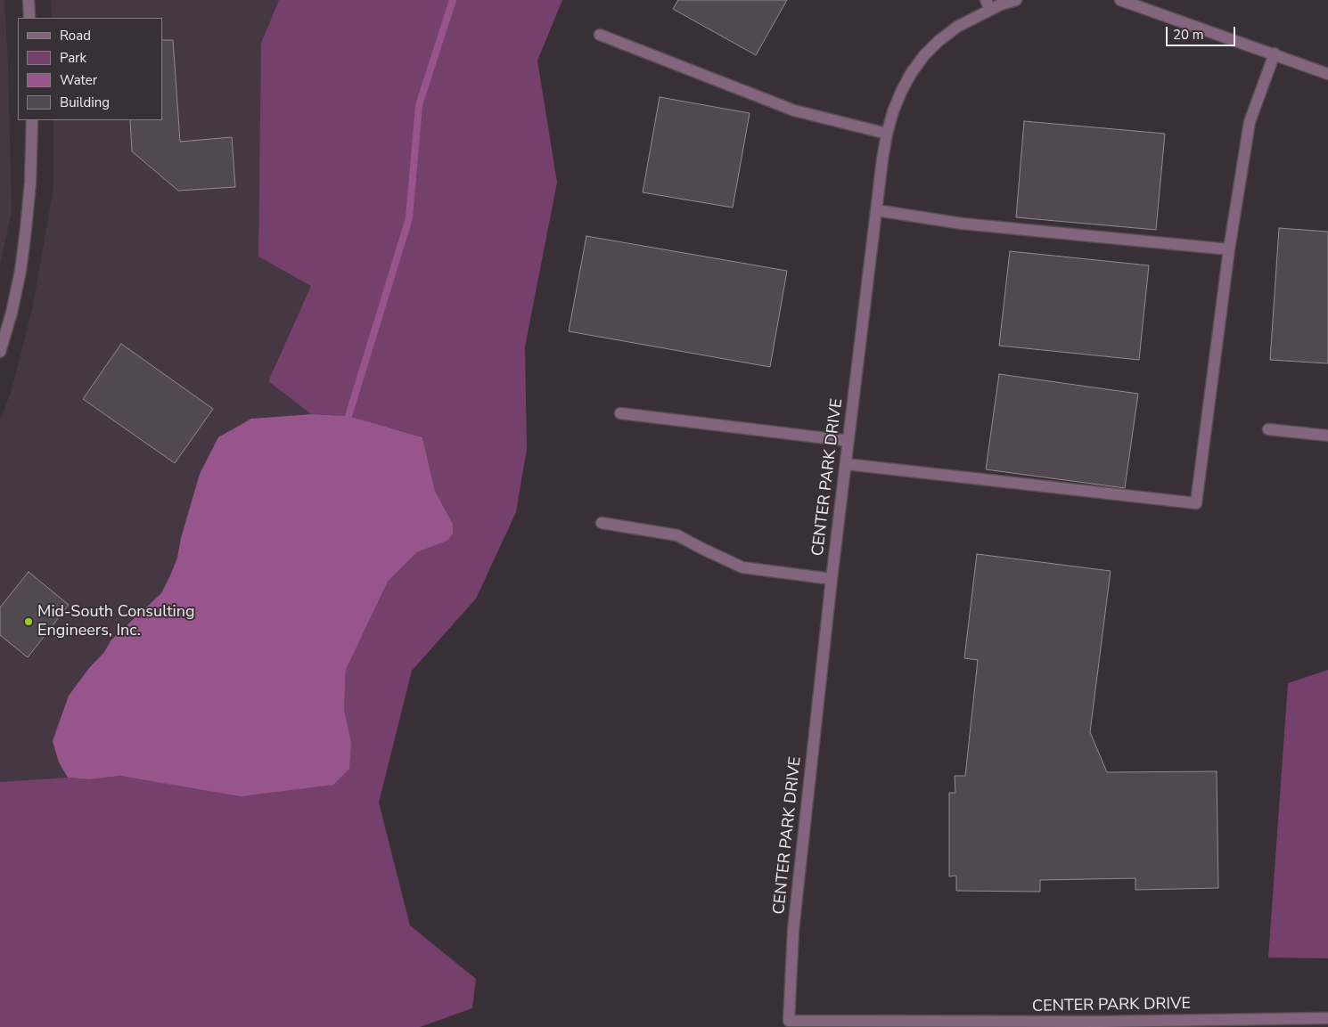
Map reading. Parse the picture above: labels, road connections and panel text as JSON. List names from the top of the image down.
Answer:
{
  "streets": {
    "street": ["CENTER PARK DRIVE"]
  },
  "places": ["Mid-South Consulting Engineers, Inc."],
  "legend": [
    "Road",
    "Park",
    "Water",
    "Building"
  ],
  "scale_bar": "20 m"
}
